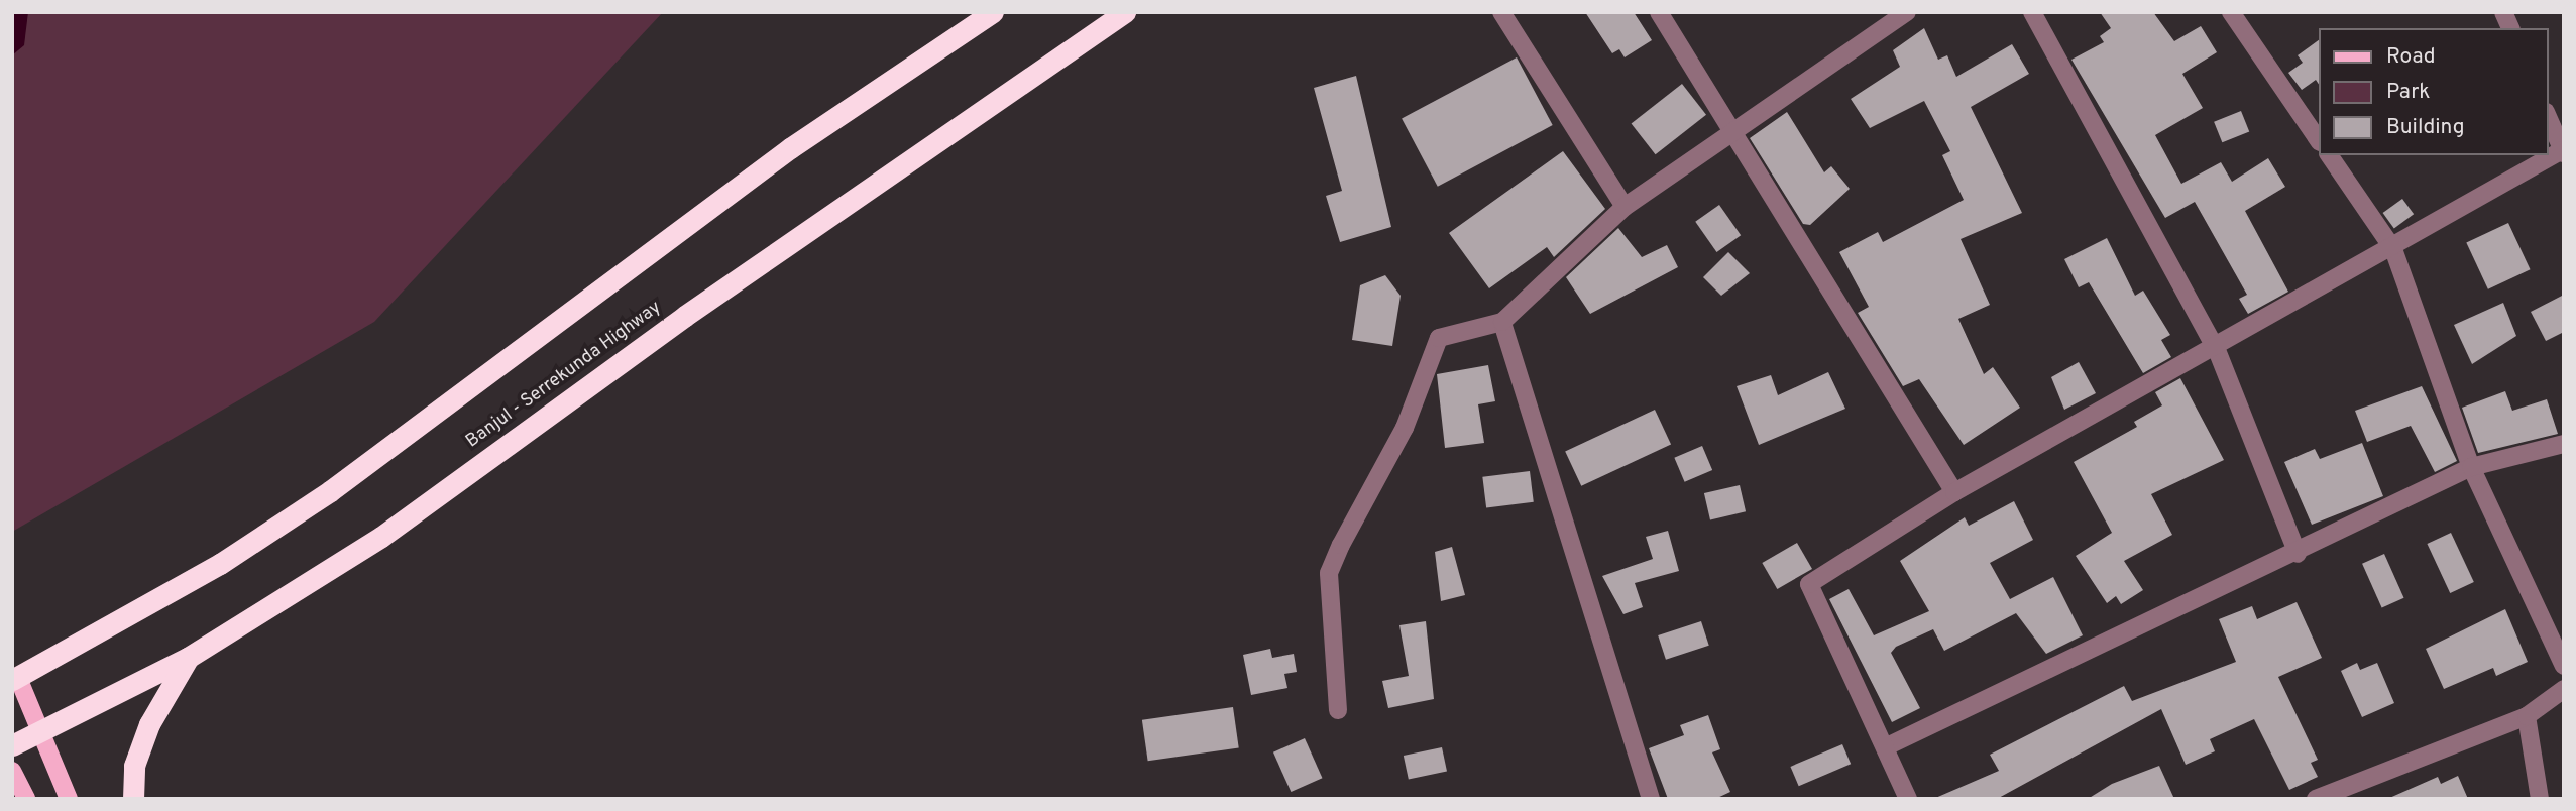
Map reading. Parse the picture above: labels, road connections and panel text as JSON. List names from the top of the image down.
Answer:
{
  "streets": {
    "highway": ["Banjul - Serrekunda Highway"]
  },
  "legend": ["Road", "Park", "Building"]
}
